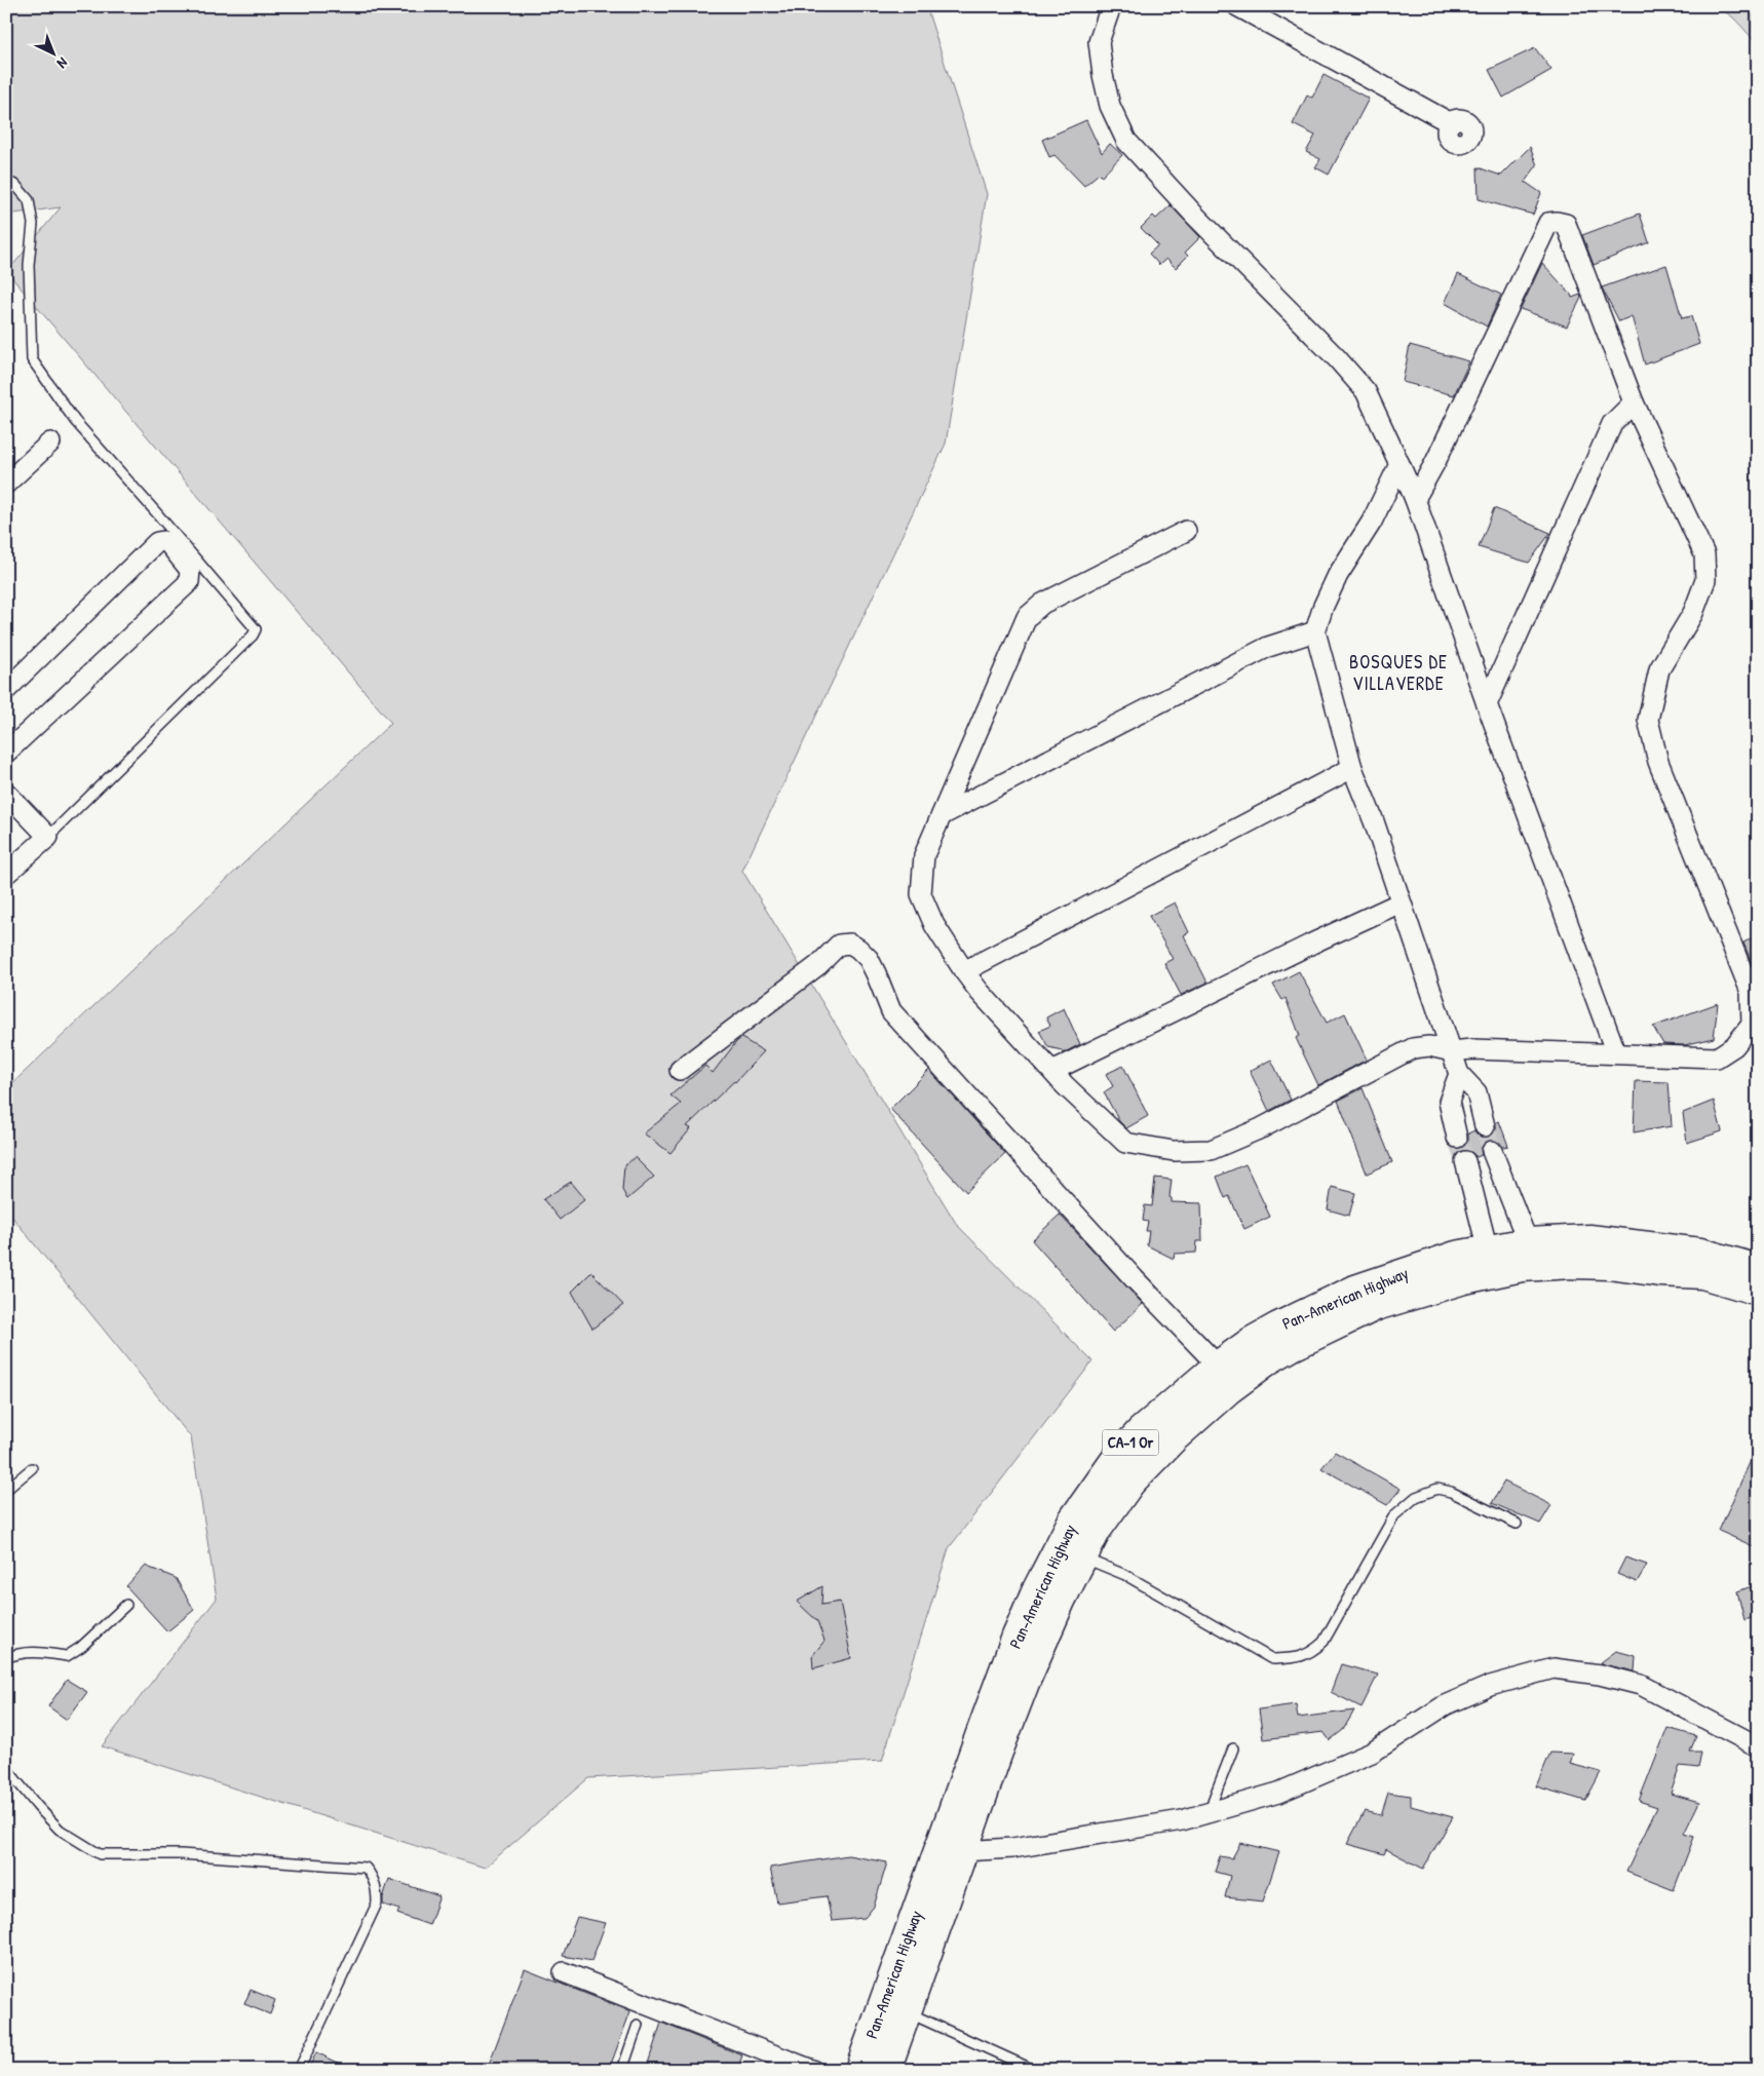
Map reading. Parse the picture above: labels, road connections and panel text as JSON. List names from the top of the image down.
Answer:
{
  "streets": {
    "highway": ["Pan-American Highway", "CA-1 Or"]
  },
  "districts": ["BOSQUES DE VILLAVERDE"],
  "north": "bottom right"
}
